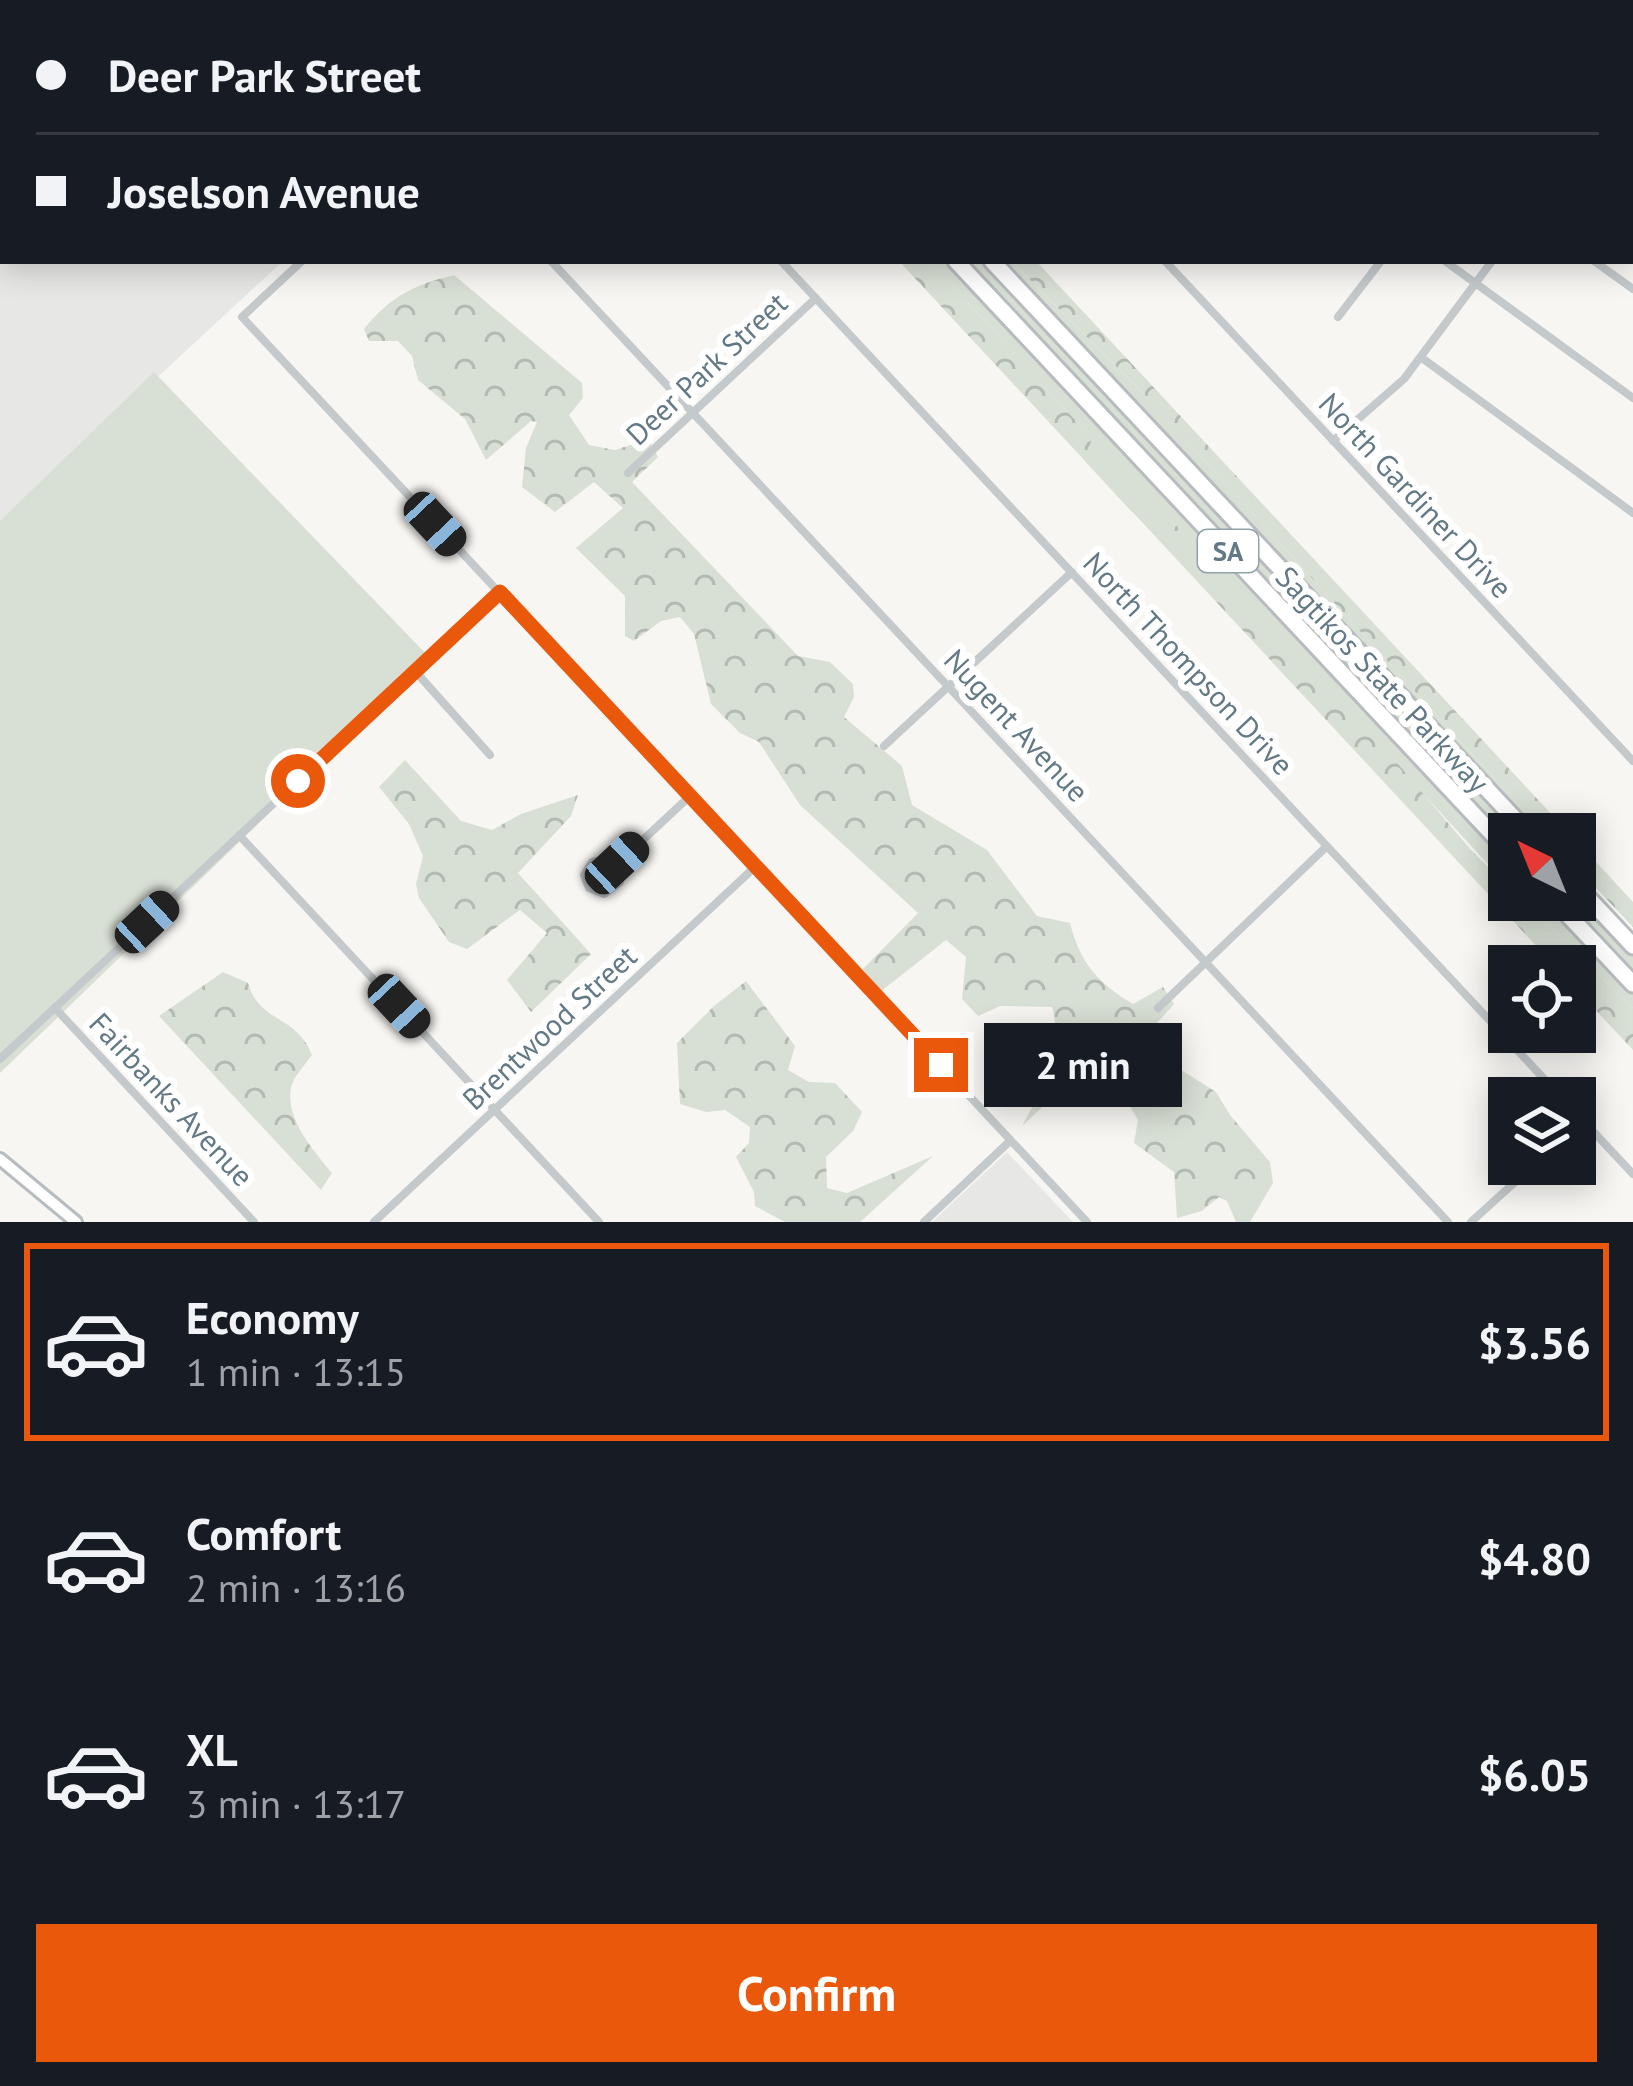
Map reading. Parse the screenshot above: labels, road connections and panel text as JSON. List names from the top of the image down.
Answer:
{
  "streets": {
    "highway": ["SA", "Sagtikos State Parkway"],
    "street": [
      "Deer Park Street",
      "North Gardiner Drive",
      "North Thompson Drive",
      "Nugent Avenue",
      "Brentwood Street",
      "Fairbanks Avenue"
    ]
  },
  "crossings": [
    ["Deer Park Street", "North Thompson Drive"],
    ["Deer Park Street", "Nugent Avenue"]
  ],
  "north": "top left",
  "page": {
    "banner": ["Deer Park Street", "Joselson Avenue"],
    "bubble": "2 min",
    "list": [
      {
        "name": "Economy",
        "note": "1 min · 13:15",
        "value": "$3.56"
      },
      {
        "name": "Comfort",
        "note": "2 min · 13:16",
        "value": "$4.80"
      },
      {
        "name": "XL",
        "note": "3 min · 13:17",
        "value": "$6.05"
      }
    ],
    "buttons": "Confirm"
  }
}
